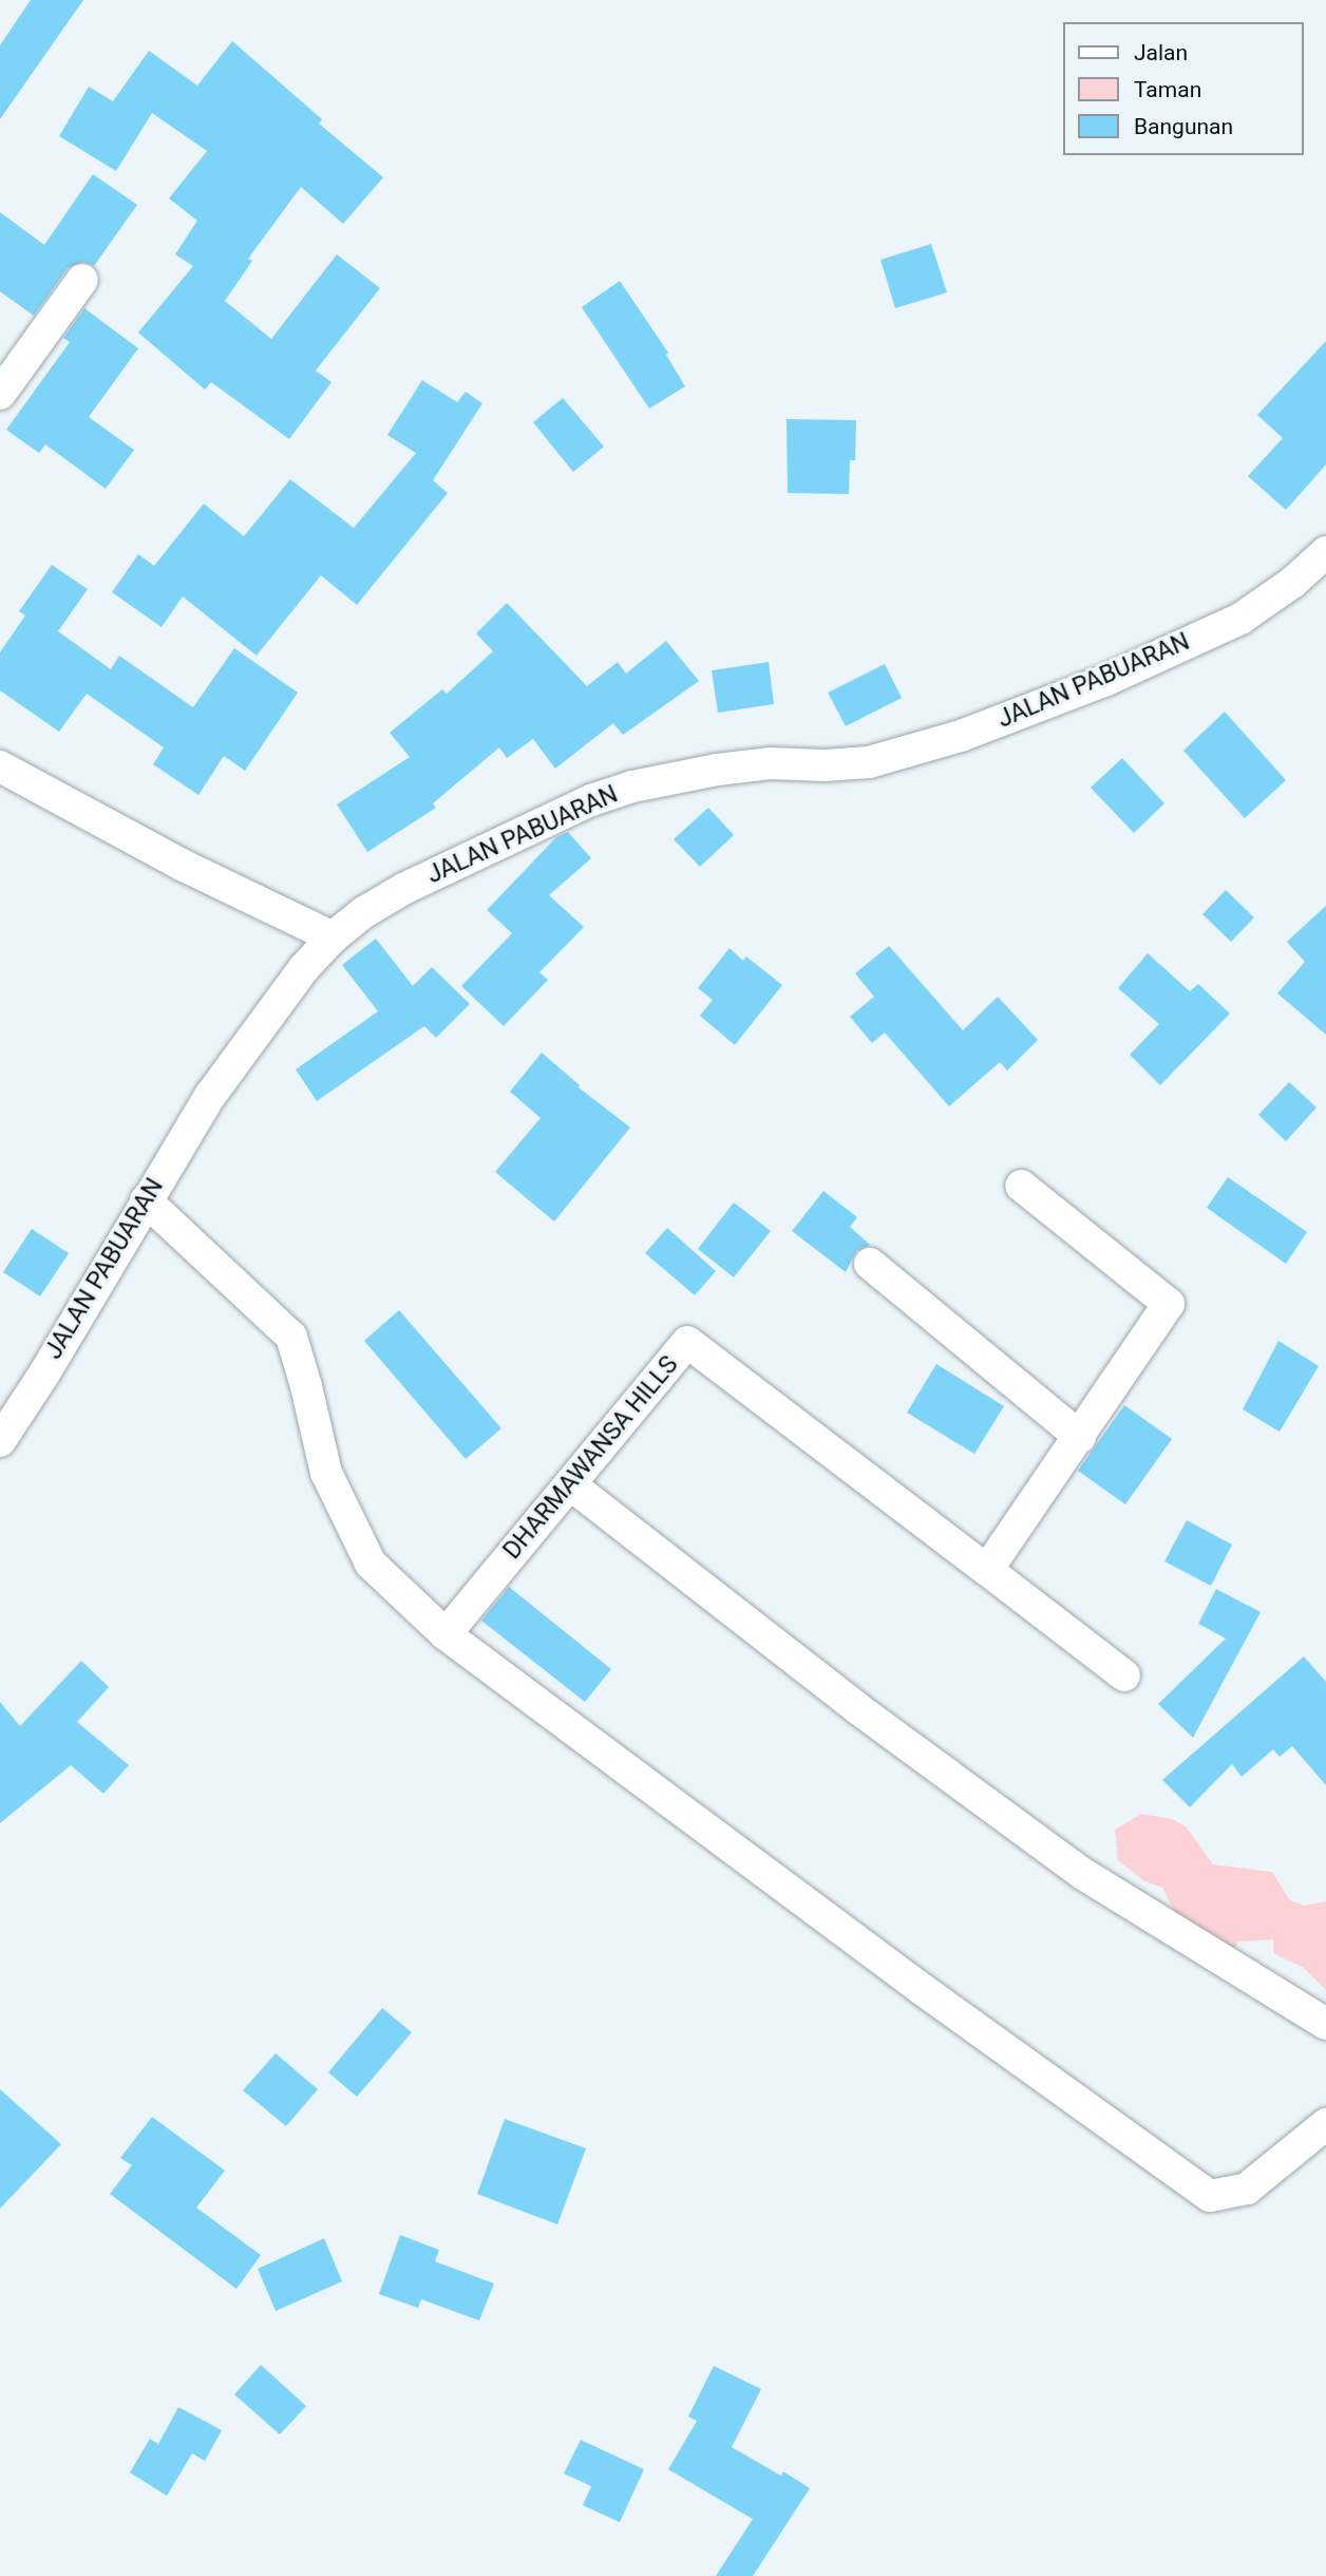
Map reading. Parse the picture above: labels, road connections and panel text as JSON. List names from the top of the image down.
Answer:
{
  "streets": {
    "street": ["JALAN PABUARAN", "DHARMAWANSA HILLS"]
  },
  "legend": ["Jalan", "Taman", "Bangunan"]
}
